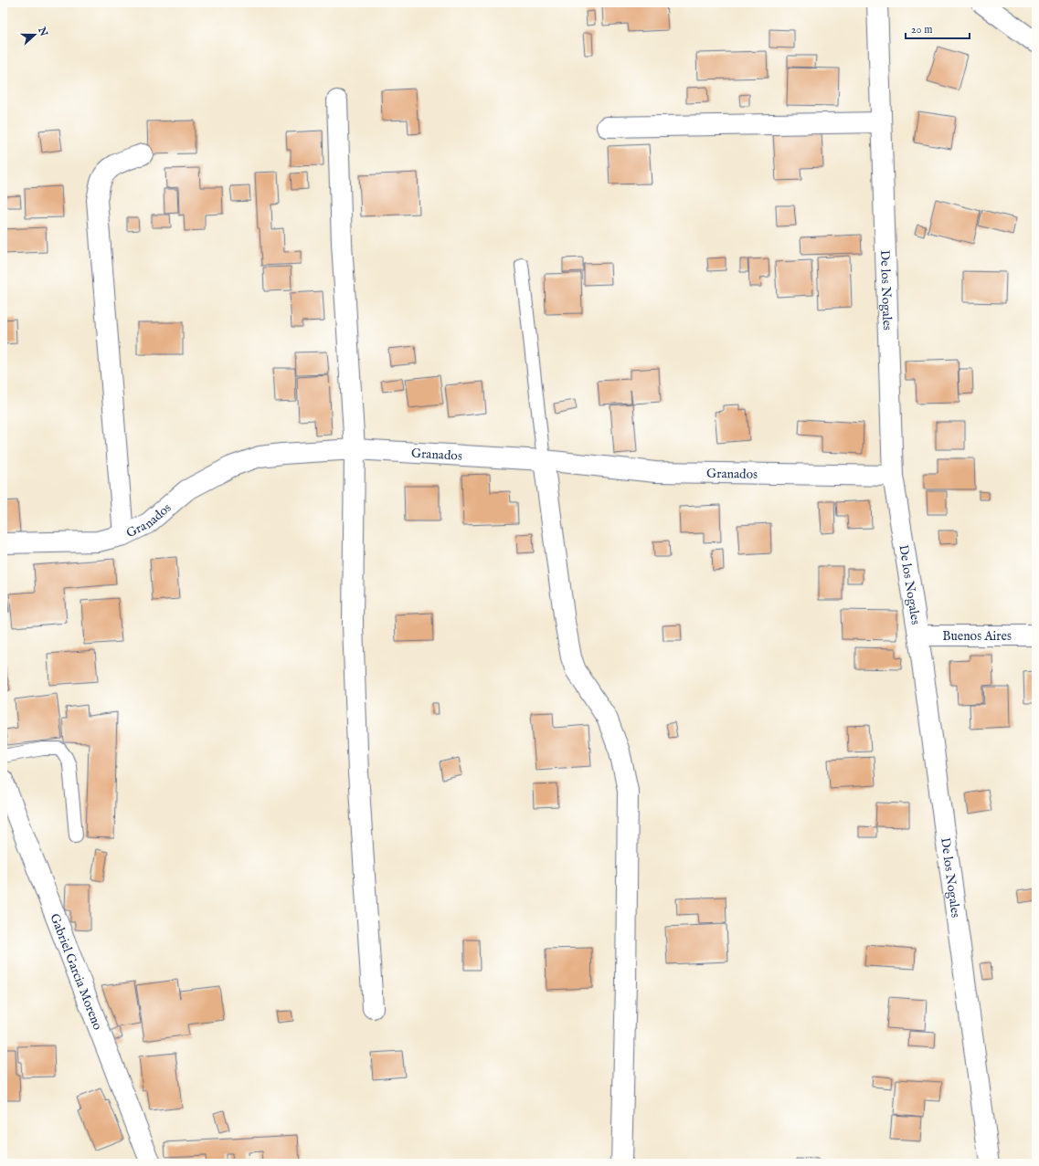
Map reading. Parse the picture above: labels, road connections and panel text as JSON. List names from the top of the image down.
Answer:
{
  "streets": {
    "street": [
      "De los Nogales",
      "Granados",
      "Buenos Aires",
      "Gabriel Garcia Moreno"
    ]
  },
  "crossings": [
    ["De los Nogales", "Granados"],
    ["De los Nogales", "Buenos Aires"]
  ],
  "scale_bar": "20 m",
  "north": "right"
}
